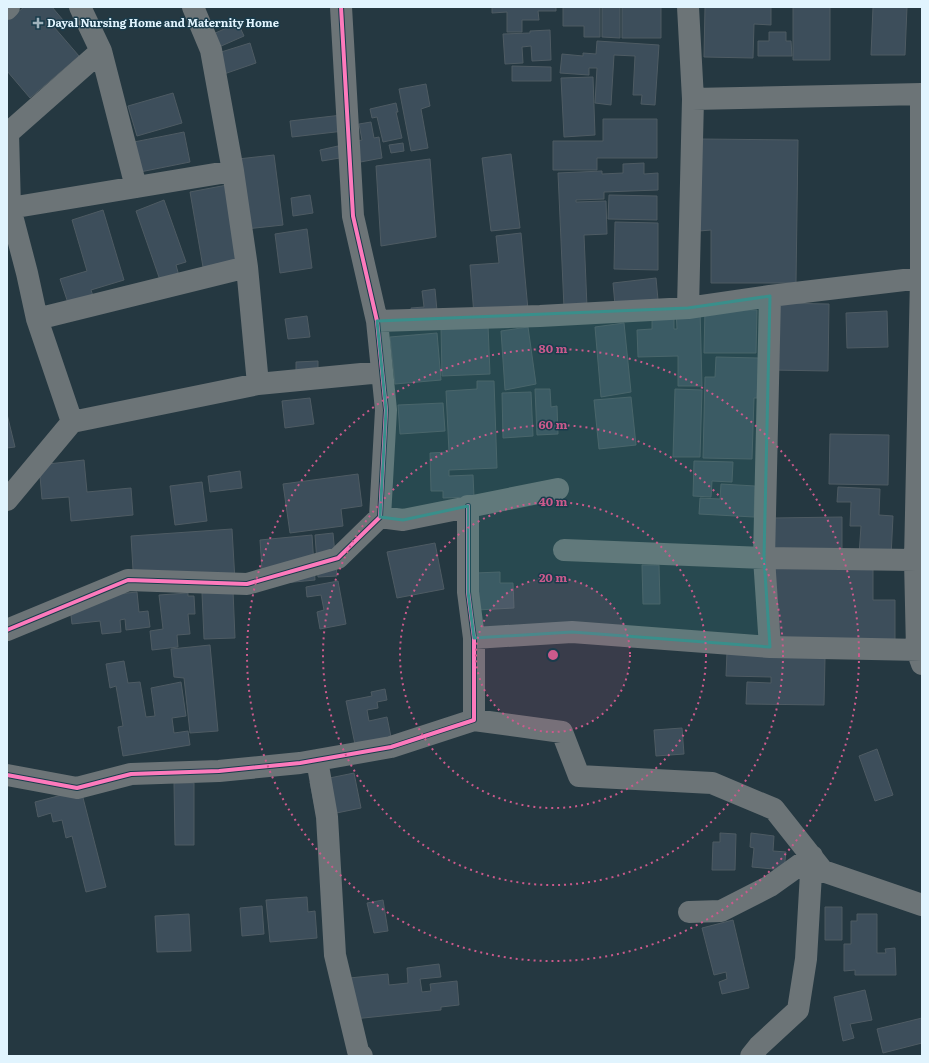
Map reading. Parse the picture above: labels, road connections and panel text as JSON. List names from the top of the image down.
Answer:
{
  "places": {
    "health": ["Dayal Nursing Home and Maternity Home"]
  },
  "rings": [
    "80 m",
    "60 m",
    "40 m",
    "20 m"
  ]
}
